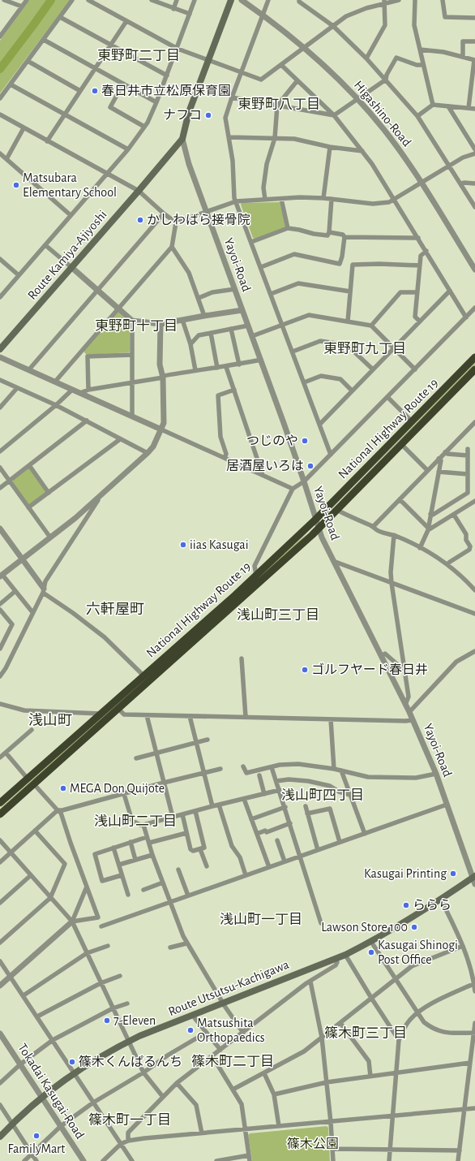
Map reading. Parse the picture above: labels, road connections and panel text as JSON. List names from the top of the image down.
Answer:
{
  "streets": {
    "highway": ["National Highway Route 19"],
    "main road": ["Route Kamiya-Ajiyoshi", "Route Utsutsu-Kachigawa"],
    "street": ["Higashino-Road", "Yayoi-Road", "Tokadai Kasugai-Road"]
  },
  "crossings": [
    ["Route Kamiya-Ajiyoshi", "Yayoi-Road"],
    ["Yayoi-Road", "National Highway Route 19"],
    ["Yayoi-Road", "Route Utsutsu-Kachigawa"],
    ["Route Utsutsu-Kachigawa", "Tokadai Kasugai-Road"]
  ],
  "districts": [
    "東野町二丁目",
    "東野町八丁目",
    "東野町十丁目",
    "東野町九丁目",
    "六軒屋町",
    "浅山町三丁目",
    "浅山町",
    "浅山町四丁目",
    "浅山町二丁目",
    "浅山町一丁目",
    "篠木町三丁目",
    "篠木町二丁目",
    "篠木町一丁目"
  ],
  "parks": ["篠木公園"],
  "places": [
    "春日井市立松原保育園",
    "ナフコ",
    "Matsubara Elementary School",
    "かしわばら接骨院",
    "つじのや",
    "居酒屋いろは",
    "iias Kasugai",
    "ゴルフヤード春日井",
    "MEGA Don Quijote",
    "Kasugai Printing",
    "ららら",
    "Lawson Store 100",
    "Kasugai Shinogi Post Office",
    "7-Eleven",
    "Matsushita Orthopaedics",
    "篠木くんぱるんち",
    "FamilyMart"
  ]
}
